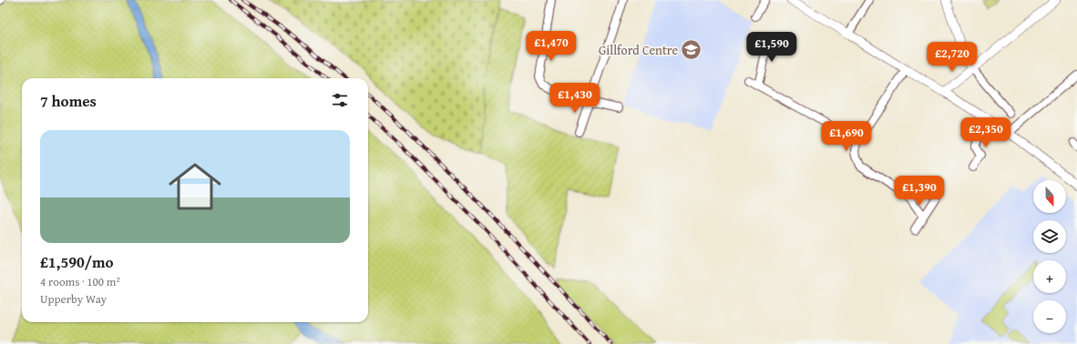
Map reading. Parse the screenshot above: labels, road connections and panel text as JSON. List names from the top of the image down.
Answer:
{
  "places": {
    "school or university": ["Gillford Centre"]
  },
  "north": "bottom",
  "page": {
    "price": [
      "£1,470",
      "£1,590",
      "£2,720",
      "£1,430",
      "£2,350",
      "£1,690",
      "£1,390"
    ],
    "heading": "7 homes",
    "list": [
      {
        "name": "£1,590/mo",
        "note": "4 rooms · 100 m² · Upperby Way"
      }
    ],
    "map_buttons": ["+", "−"]
  }
}
